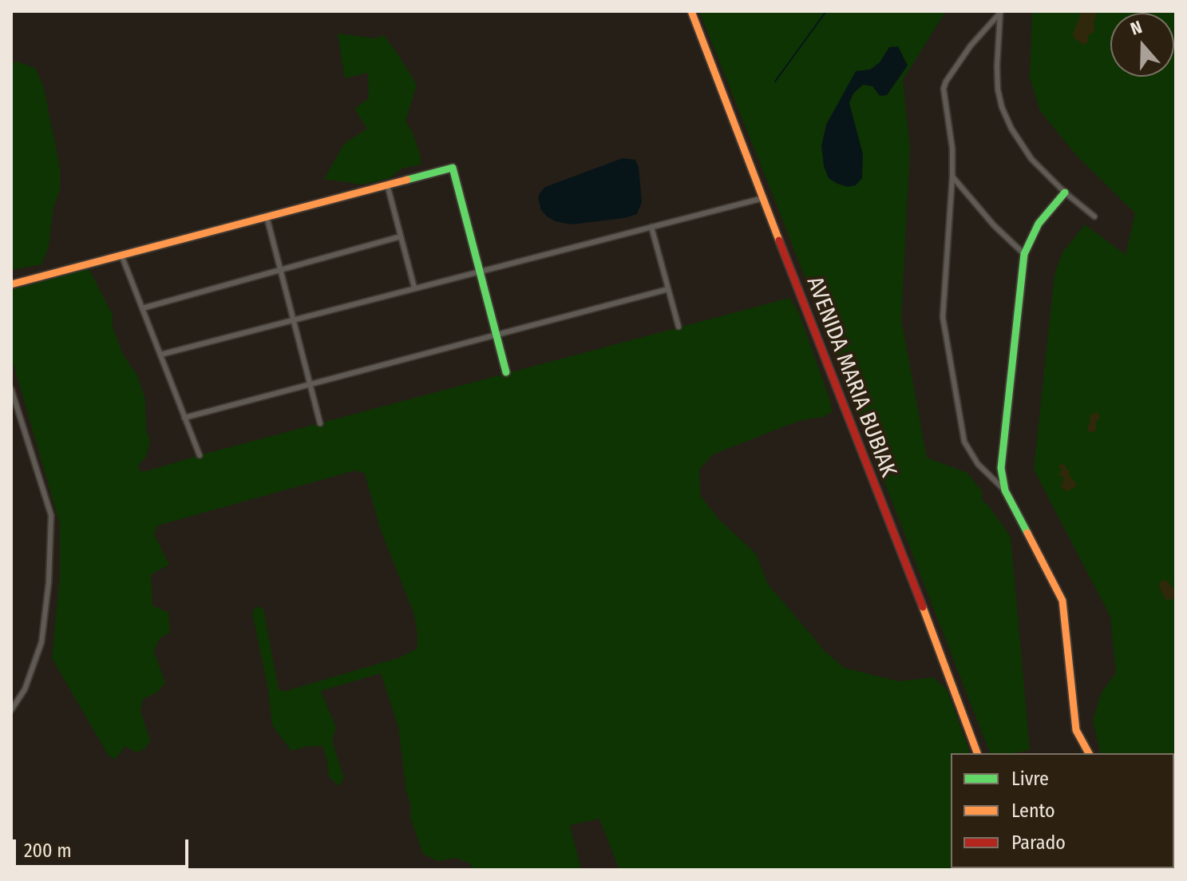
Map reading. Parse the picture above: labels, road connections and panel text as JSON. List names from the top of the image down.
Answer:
{
  "streets": {
    "street": ["AVENIDA MARIA BUBIAK"]
  },
  "legend": ["Livre", "Lento", "Parado"],
  "scale_bar": "200 m",
  "north": "top"
}
